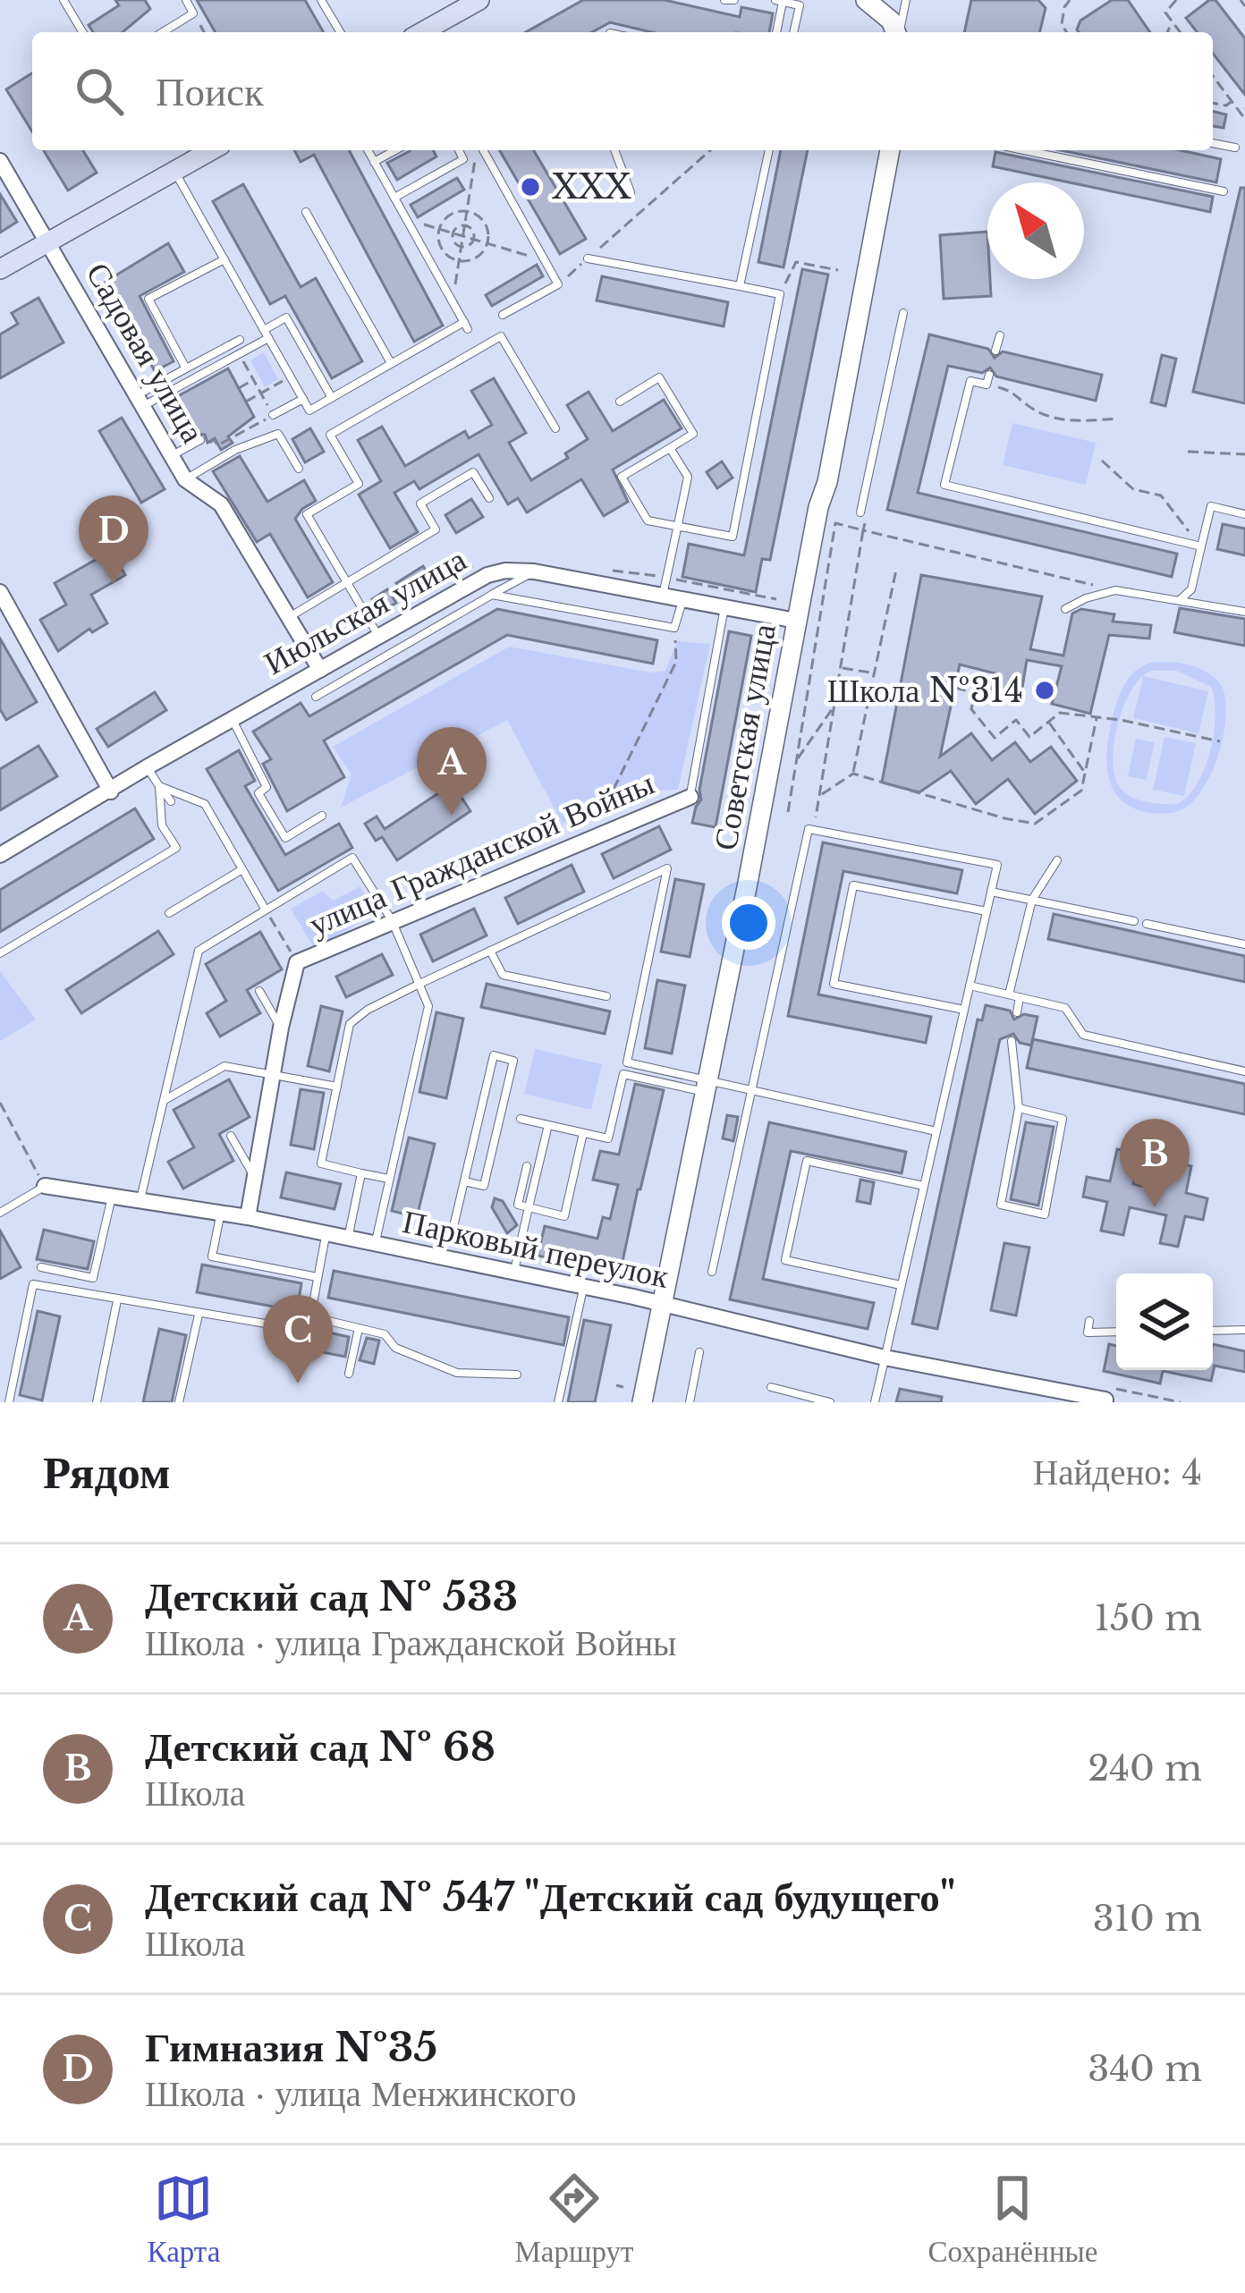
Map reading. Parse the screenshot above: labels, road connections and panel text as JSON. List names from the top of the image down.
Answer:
{
  "streets": {
    "street": [
      "Садовая улица",
      "Июльская улица",
      "Советская улица",
      "улица Гражданской Войны",
      "Парковый переулок"
    ]
  },
  "crossings": [
    ["Садовая улица", "Июльская улица"],
    ["Июльская улица", "Советская улица"],
    ["Советская улица", "Парковый переулок"],
    ["улица Гражданской Войны", "Парковый переулок"]
  ],
  "places": ["XXX", "Школа №314"],
  "north": "top left",
  "page": {
    "search": "Поиск",
    "pins": [
      "D",
      "A",
      "B",
      "C"
    ],
    "heading": ["Рядом", "Найдено: 4"],
    "list": [
      {
        "mark": "A",
        "name": "Детский сад № 533",
        "note": "Школа · улица Гражданской Войны",
        "value": "150 m"
      },
      {
        "mark": "B",
        "name": "Детский сад № 68",
        "note": "Школа",
        "value": "240 m"
      },
      {
        "mark": "C",
        "name": "Детский сад № 547 \"Детский сад будущего\"",
        "note": "Школа",
        "value": "310 m"
      },
      {
        "mark": "D",
        "name": "Гимназия №35",
        "note": "Школа · улица Менжинского",
        "value": "340 m"
      }
    ],
    "nav": ["Карта", "Маршрут", "Сохранённые"]
  }
}
